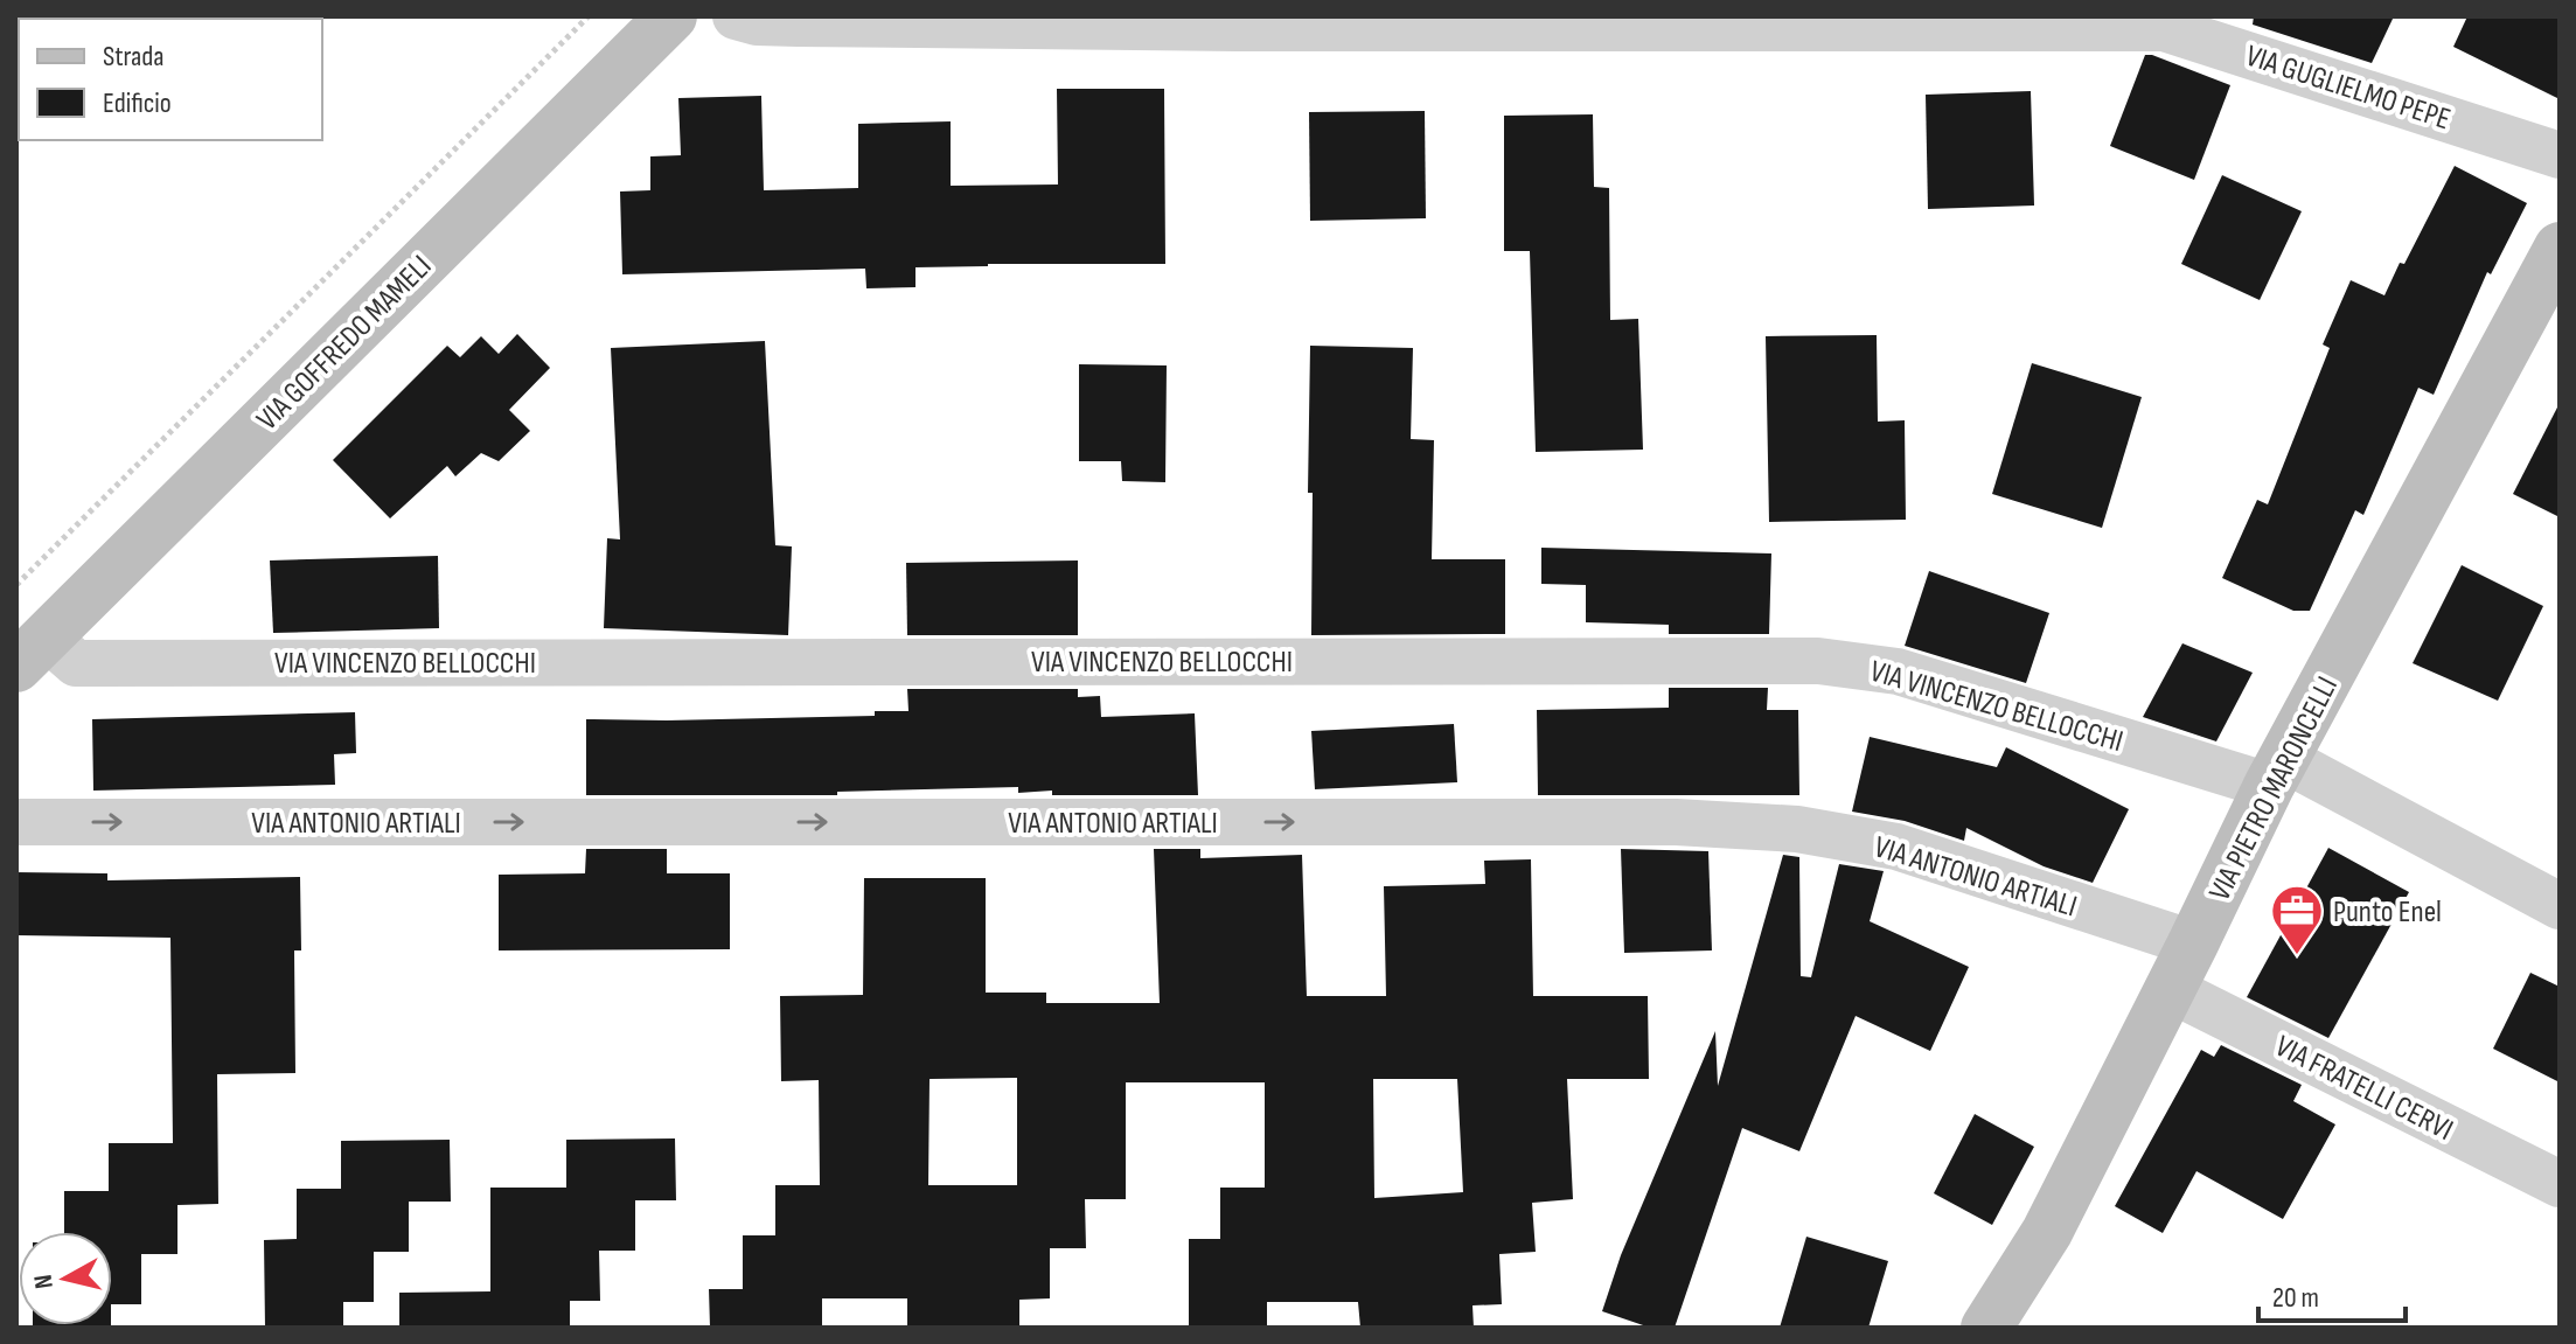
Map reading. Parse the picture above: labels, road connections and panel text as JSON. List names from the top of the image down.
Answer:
{
  "streets": {
    "street": [
      "VIA GUGLIELMO PEPE",
      "VIA GOFFREDO MAMELI",
      "VIA VINCENZO BELLOCCHI",
      "VIA PIETRO MARONCELLI",
      "VIA ANTONIO ARTIALI",
      "VIA FRATELLI CERVI"
    ]
  },
  "crossings": [
    ["VIA GOFFREDO MAMELI", "VIA VINCENZO BELLOCCHI"],
    ["VIA VINCENZO BELLOCCHI", "VIA PIETRO MARONCELLI"],
    ["VIA PIETRO MARONCELLI", "VIA ANTONIO ARTIALI"],
    ["VIA PIETRO MARONCELLI", "VIA FRATELLI CERVI"]
  ],
  "one_way": ["VIA ANTONIO ARTIALI"],
  "places": {
    "office": ["Punto Enel"]
  },
  "legend": ["Strada", "Edificio"],
  "scale_bar": "20 m",
  "north": "left"
}
